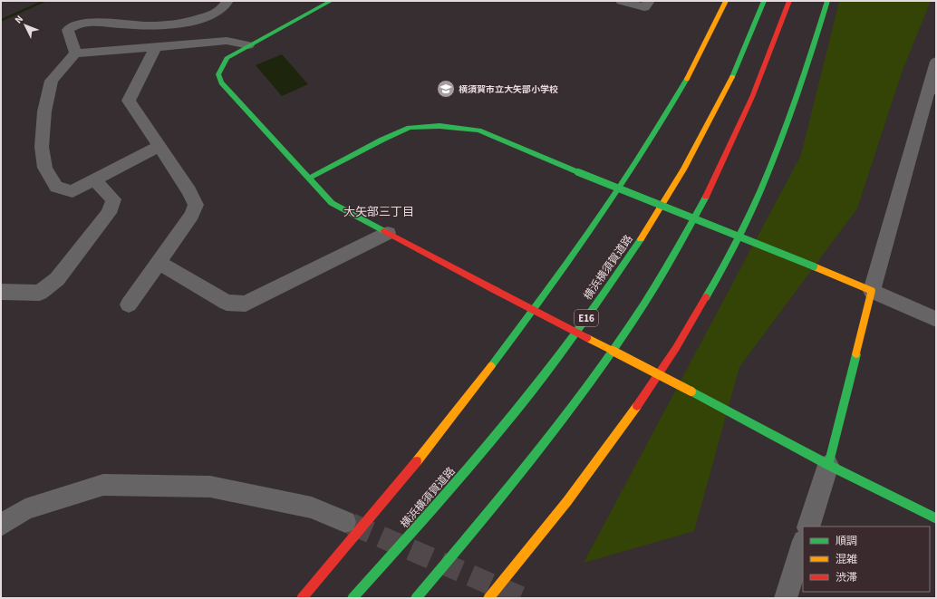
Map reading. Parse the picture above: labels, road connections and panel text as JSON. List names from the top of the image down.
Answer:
{
  "streets": {
    "main road": ["横浜横須賀道路", "E16"]
  },
  "districts": ["大矢部三丁目"],
  "places": {
    "school or university": ["横須賀市立大矢部小学校"]
  },
  "legend": ["順調", "混雑", "渋滞"],
  "north": "top left"
}
